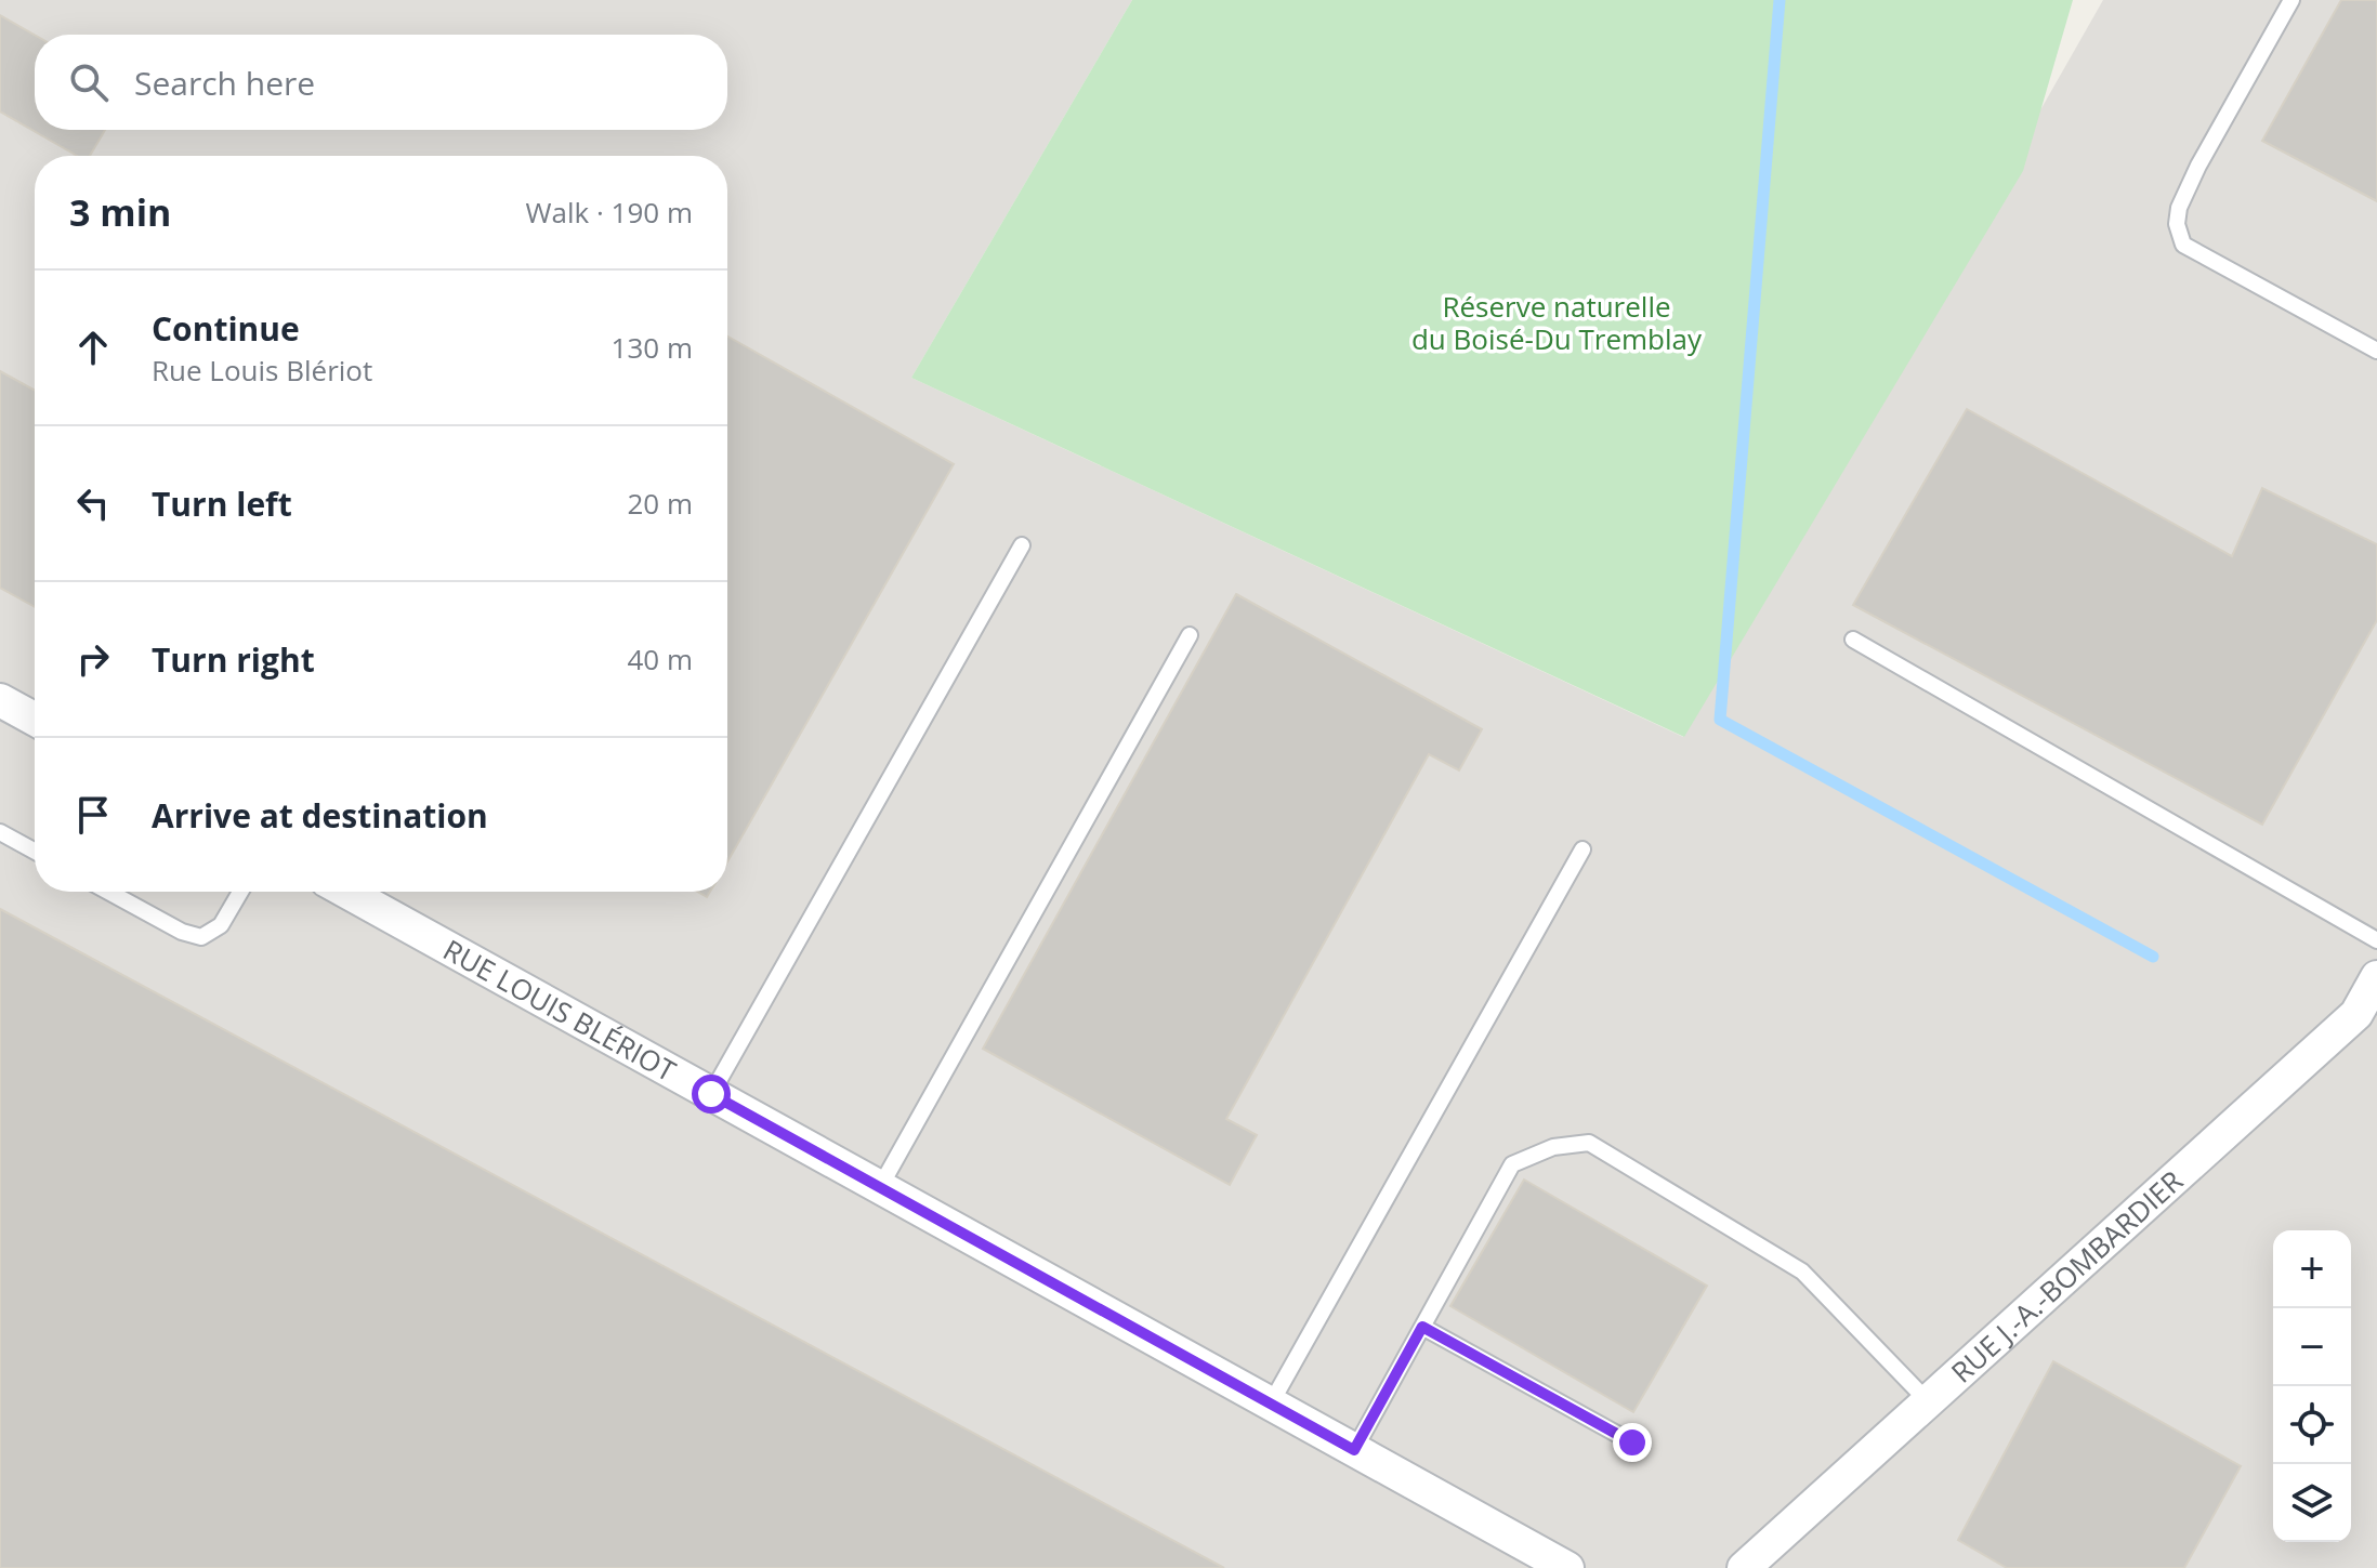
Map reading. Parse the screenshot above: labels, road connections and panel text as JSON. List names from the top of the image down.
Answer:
{
  "streets": {
    "street": ["RUE LOUIS BLÉRIOT", "RUE J.-A.-BOMBARDIER"]
  },
  "parks": ["Réserve naturelle du Boisé-Du Tremblay"],
  "page": {
    "search": "Search here",
    "heading": ["3 min", "Walk · 190 m"],
    "list": [
      ["Continue", "Rue Louis Blériot", "130 m"],
      ["Turn left", "20 m"],
      ["Turn right", "40 m"],
      "Arrive at destination"
    ],
    "map_buttons": ["+", "−"]
  }
}
